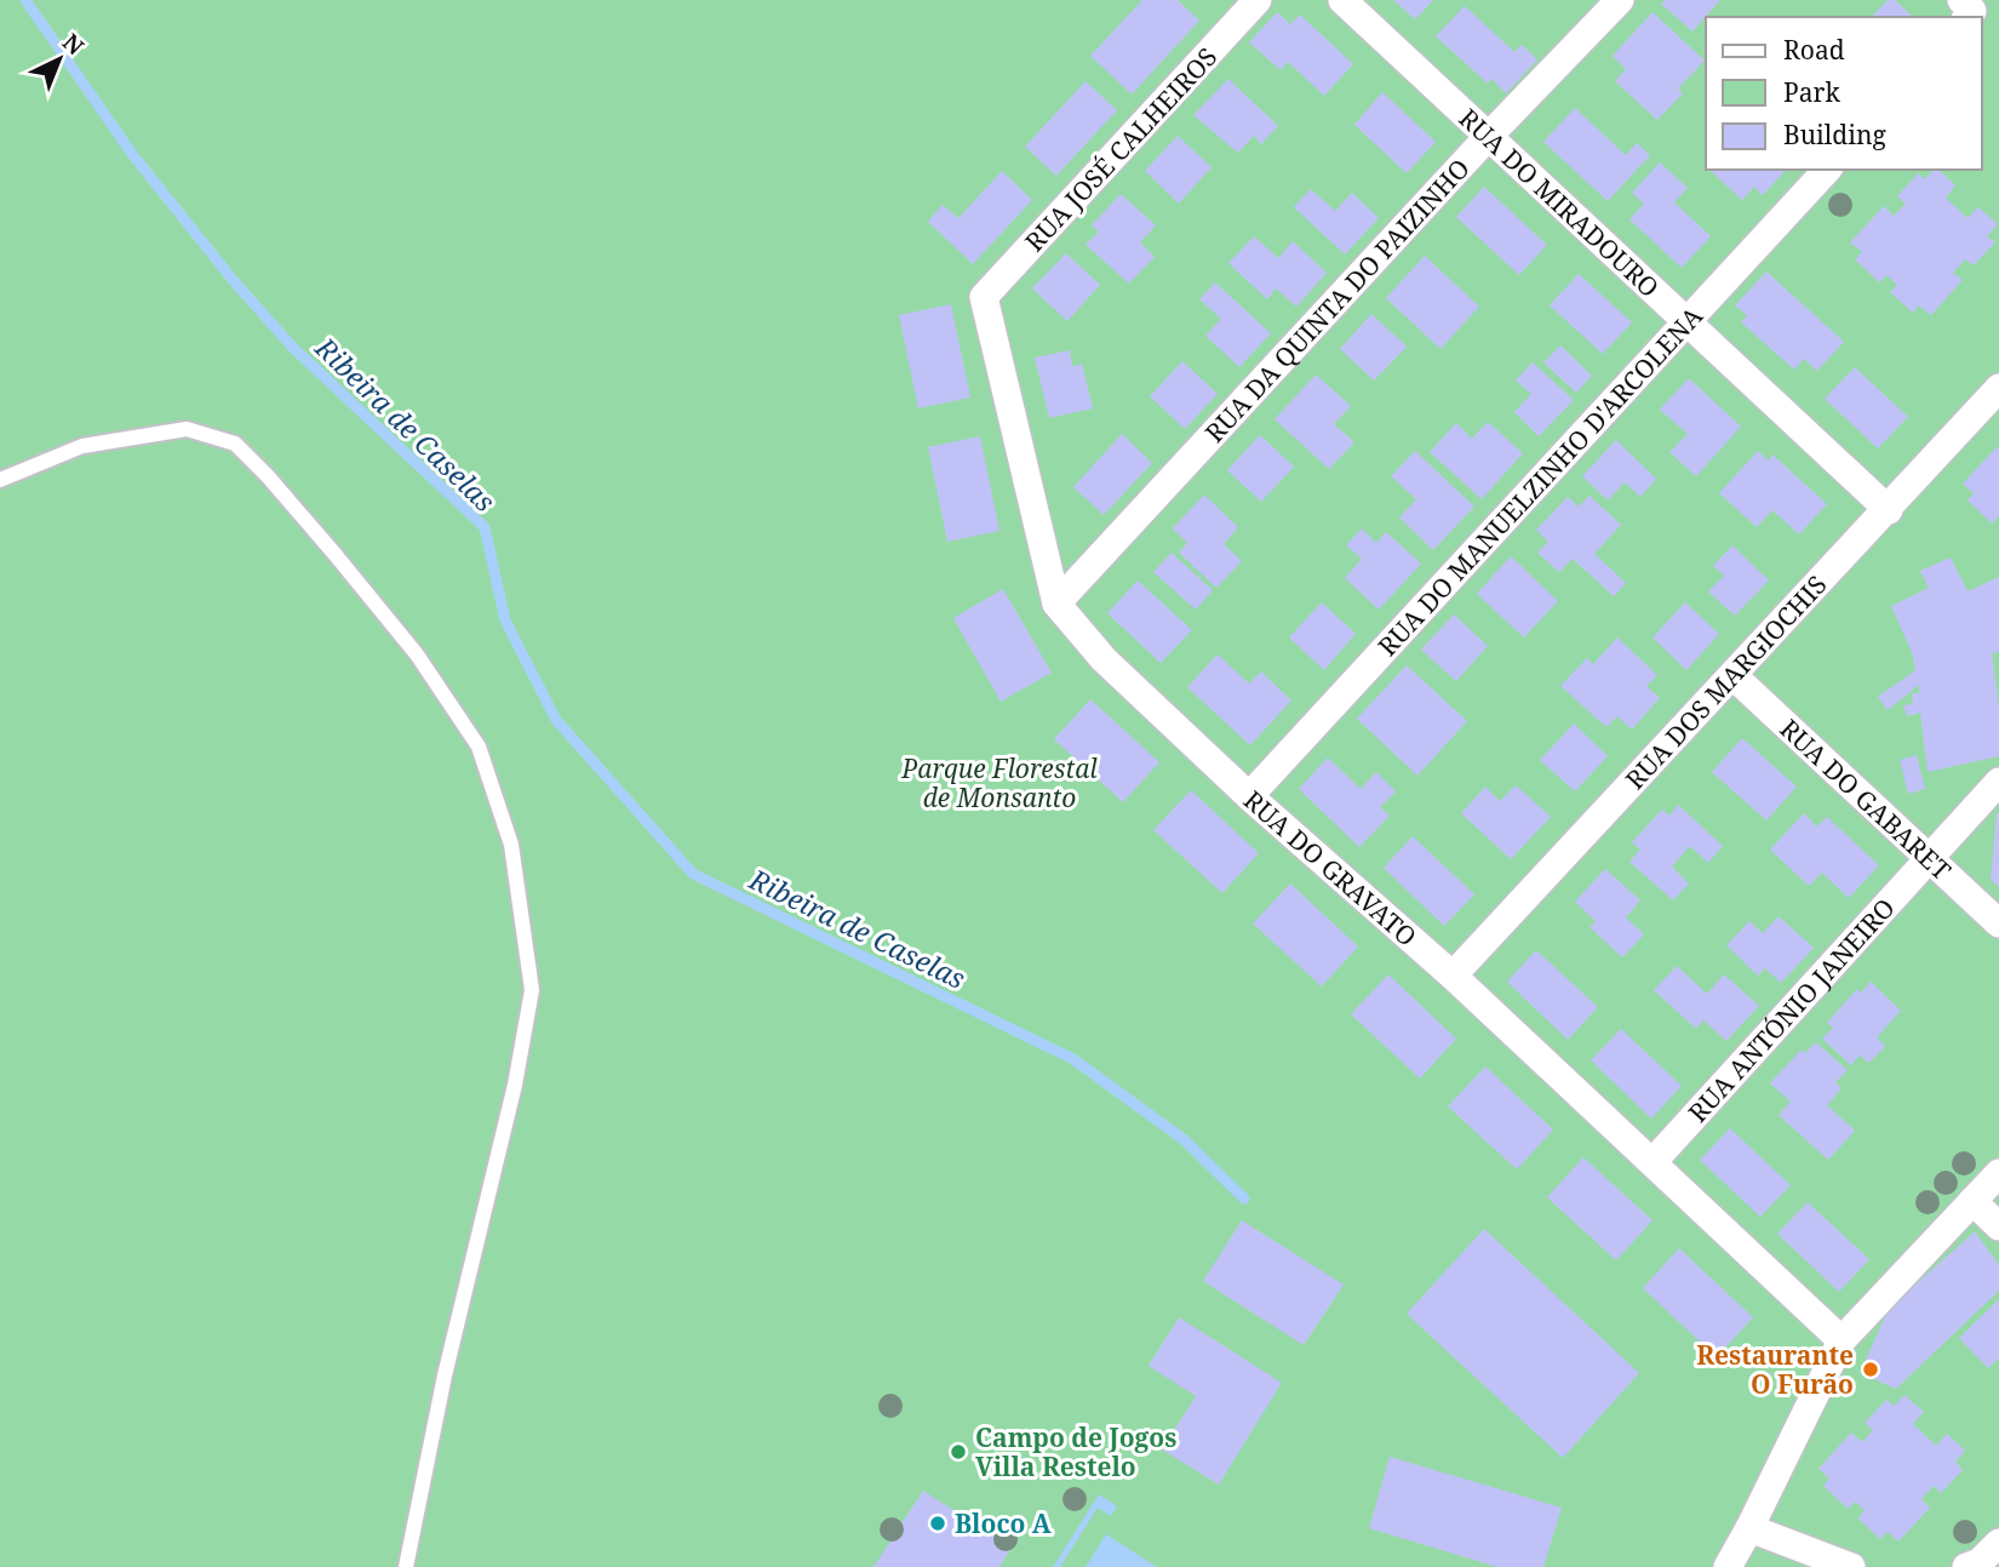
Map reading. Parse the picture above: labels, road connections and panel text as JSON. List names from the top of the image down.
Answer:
{
  "streets": {
    "street": [
      "RUA JOSÉ CALHEIROS",
      "RUA DO MIRADOURO",
      "RUA DA QUINTA DO PAIZINHO",
      "RUA DO MANUELZINHO D'ARCOLENA",
      "RUA DOS MARGIOCHIS",
      "RUA DO GABARET",
      "RUA DO GRAVATO",
      "RUA ANTÓNIO JANEIRO"
    ]
  },
  "crossings": [
    ["RUA JOSÉ CALHEIROS", "RUA DO GRAVATO"],
    ["RUA DO MIRADOURO", "RUA DA QUINTA DO PAIZINHO"],
    ["RUA DO MIRADOURO", "RUA DO MANUELZINHO D'ARCOLENA"],
    ["RUA DO MIRADOURO", "RUA DOS MARGIOCHIS"],
    ["RUA DA QUINTA DO PAIZINHO", "RUA DO GRAVATO"],
    ["RUA DO MANUELZINHO D'ARCOLENA", "RUA DO GRAVATO"],
    ["RUA DOS MARGIOCHIS", "RUA DO GABARET"],
    ["RUA DOS MARGIOCHIS", "RUA DO GRAVATO"],
    ["RUA DO GABARET", "RUA ANTÓNIO JANEIRO"],
    ["RUA DO GRAVATO", "RUA ANTÓNIO JANEIRO"]
  ],
  "water": ["Ribeira de Caselas"],
  "parks": ["Parque Florestal de Monsanto"],
  "places": ["Restaurante O Furão", "Campo de Jogos Villa Restelo", "Bloco A"],
  "legend": ["Road", "Park", "Building"],
  "north": "top right"
}
